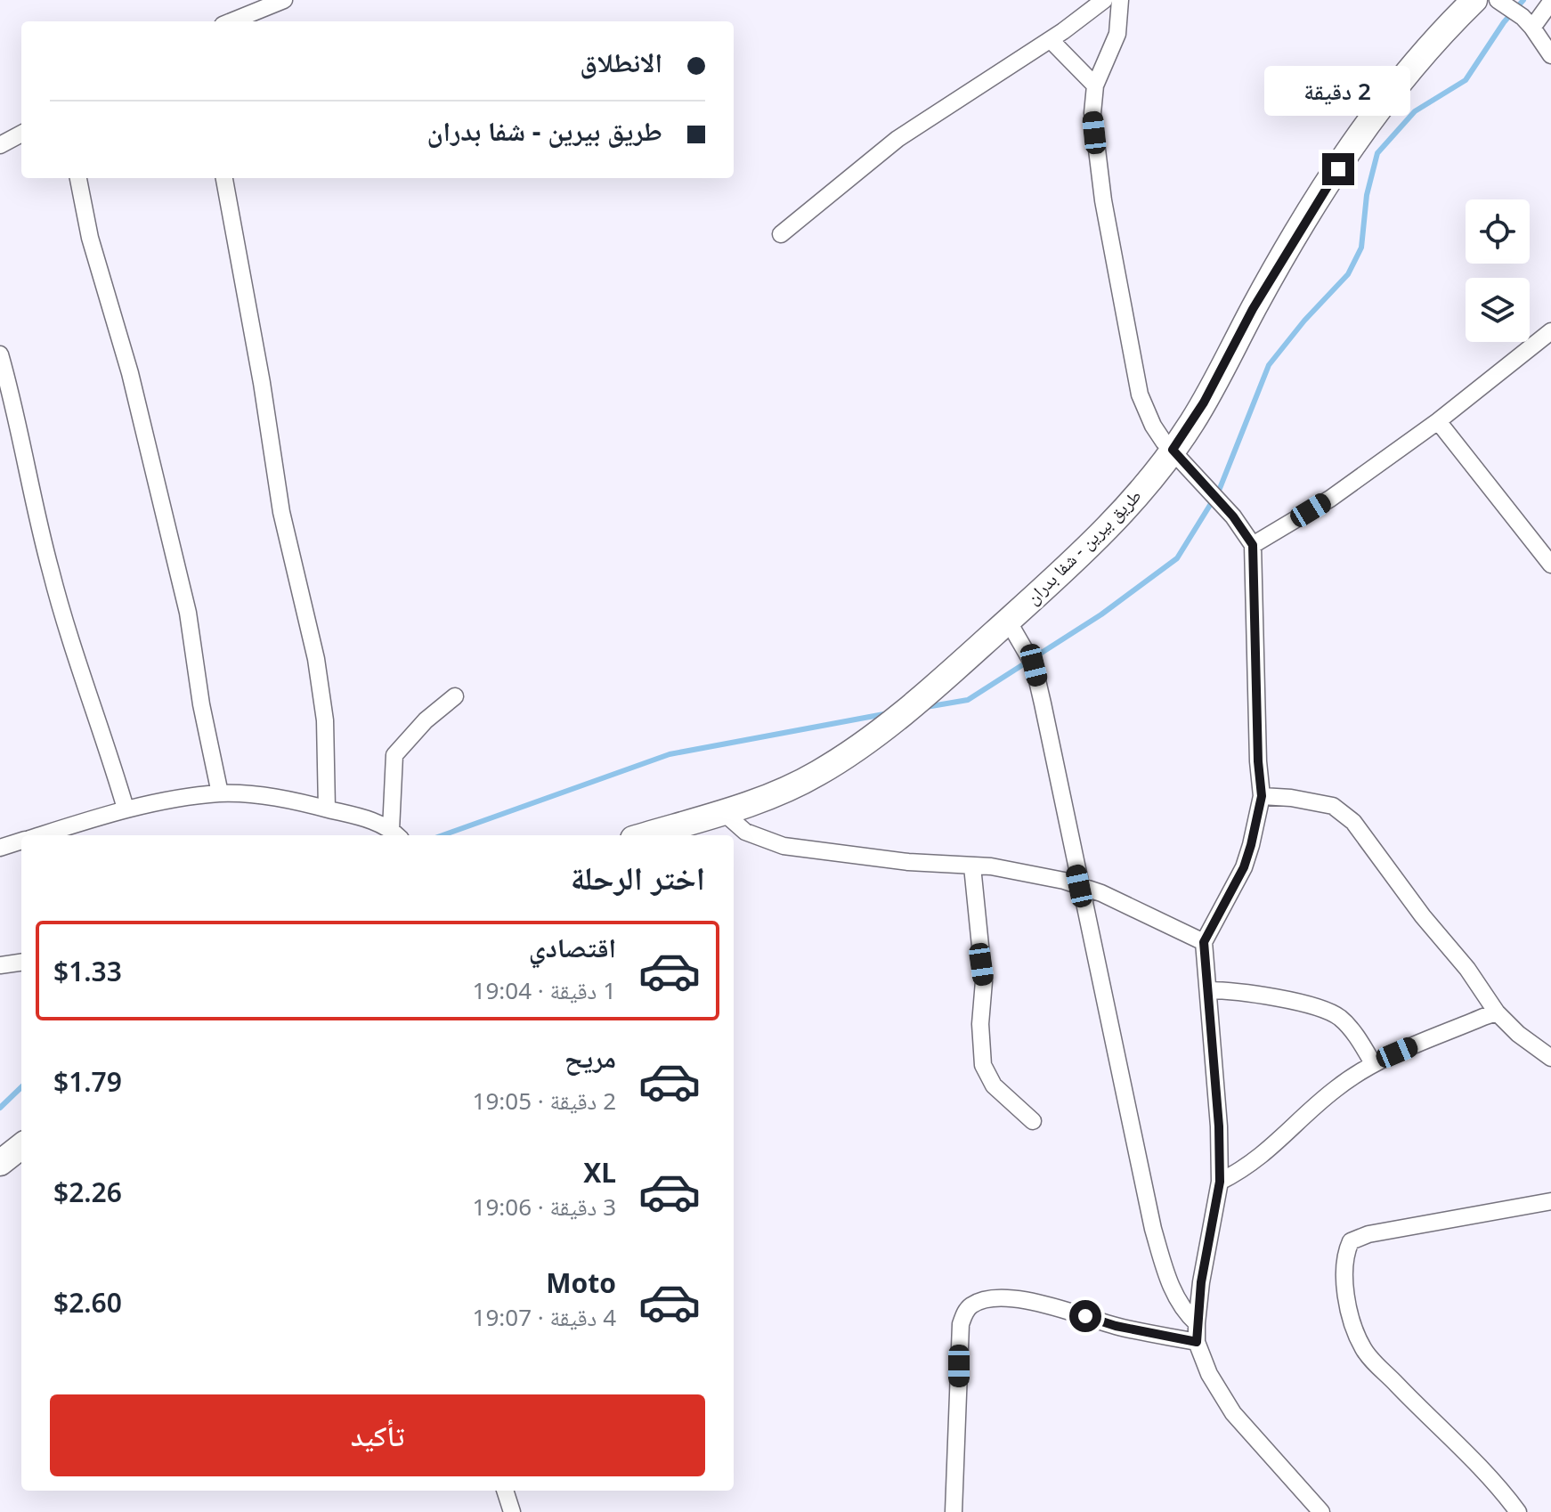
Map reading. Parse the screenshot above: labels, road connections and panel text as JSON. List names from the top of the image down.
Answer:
{
  "streets": {
    "main road": ["طريق بيرين - شفا بدران"]
  },
  "page": {
    "banner": ["الانطلاق", "طريق بيرين - شفا بدران"],
    "bubble": "2 دقيقة",
    "heading": "اختر الرحلة",
    "list": [
      {
        "name": "اقتصادي",
        "note": "1 دقيقة · 19:04",
        "value": "$1.33"
      },
      {
        "name": "مريح",
        "note": "2 دقيقة · 19:05",
        "value": "$1.79"
      },
      {
        "name": "XL",
        "note": "3 دقيقة · 19:06",
        "value": "$2.26"
      },
      {
        "name": "Moto",
        "note": "4 دقيقة · 19:07",
        "value": "$2.60"
      }
    ],
    "buttons": "تأكيد"
  }
}
